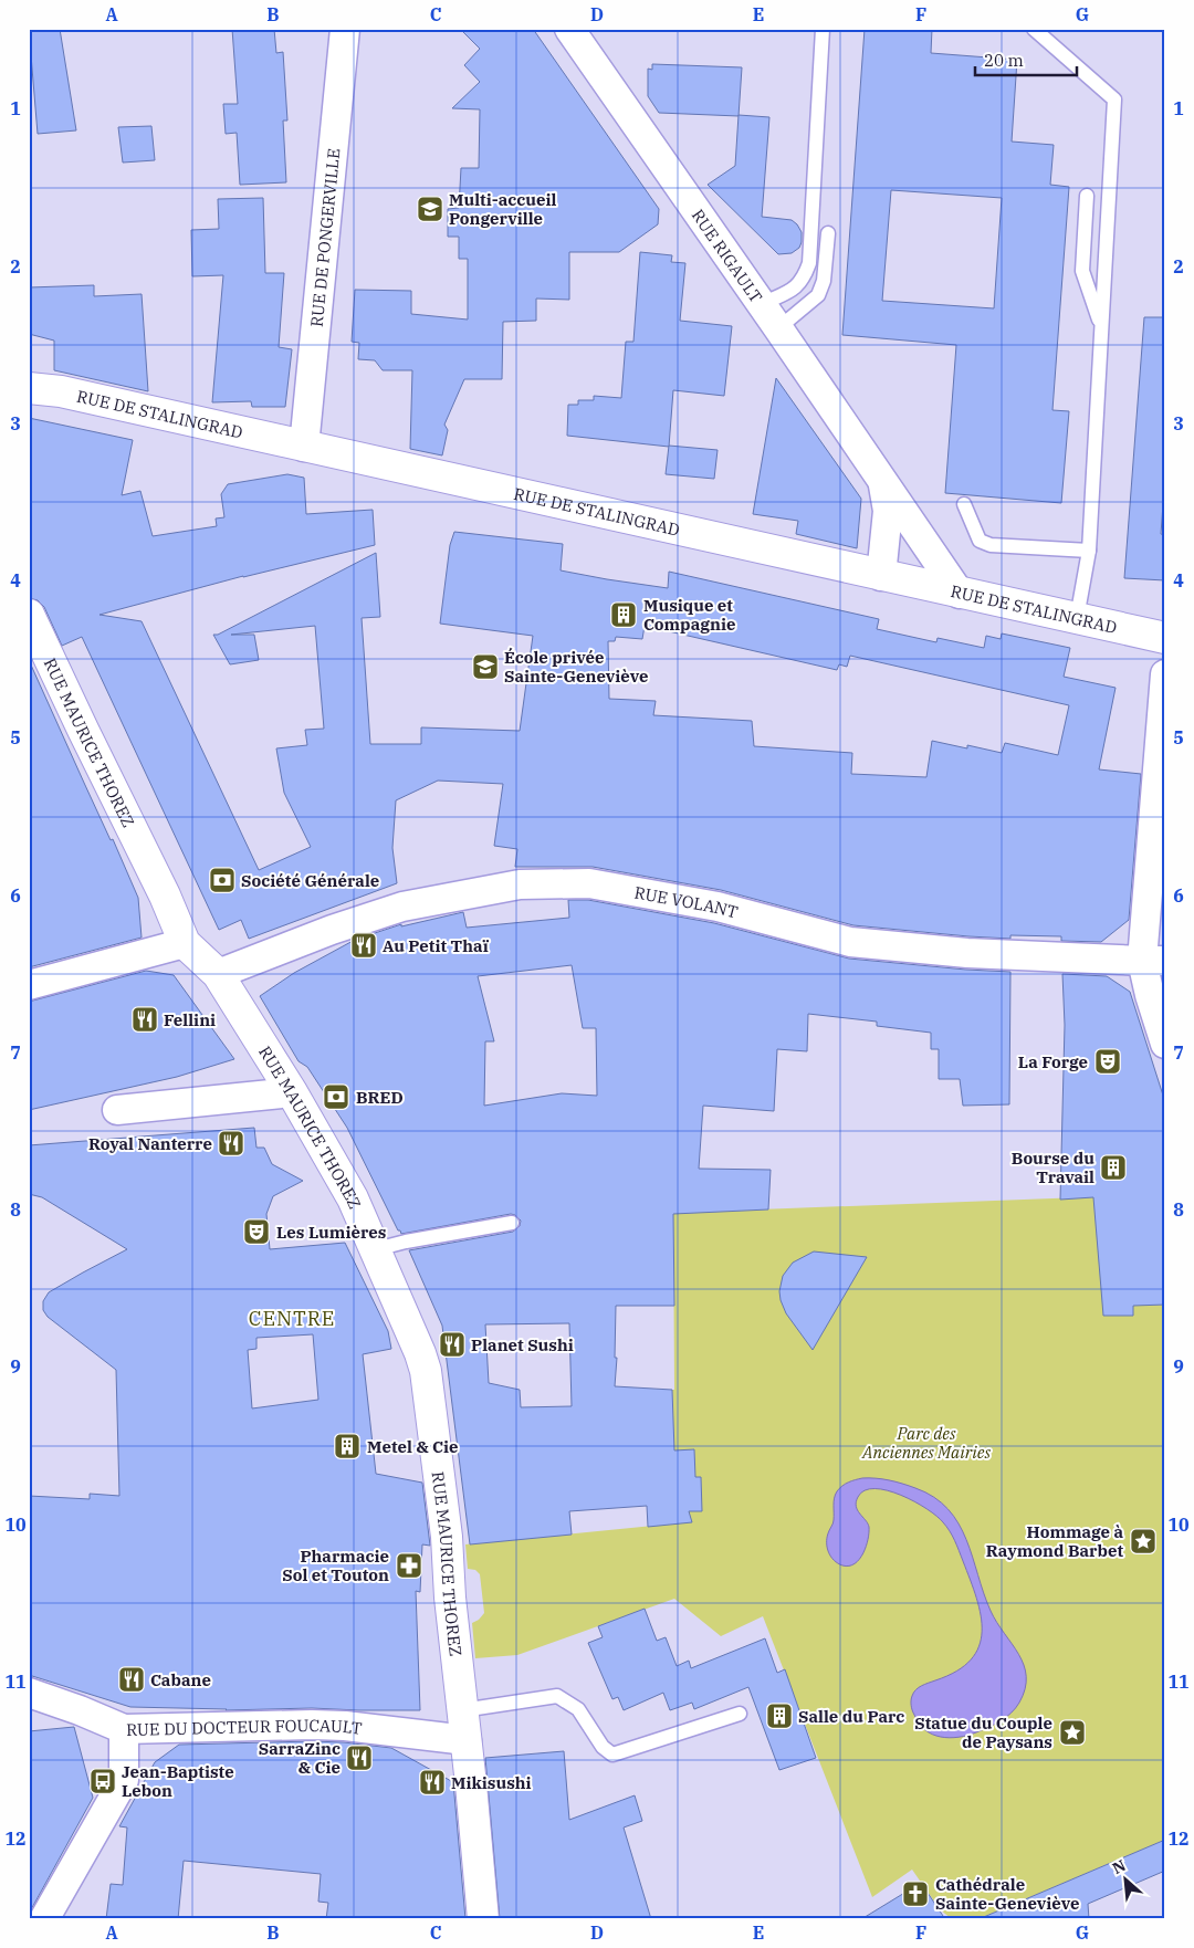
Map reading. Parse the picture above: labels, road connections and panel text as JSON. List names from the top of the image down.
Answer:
{
  "streets": {
    "street": [
      "RUE DE PONGERVILLE",
      "RUE RIGAULT",
      "RUE DE STALINGRAD",
      "RUE MAURICE THOREZ",
      "RUE VOLANT",
      "RUE DU DOCTEUR FOUCAULT"
    ]
  },
  "crossings": [
    ["RUE DE PONGERVILLE", "RUE DE STALINGRAD"],
    ["RUE RIGAULT", "RUE DE STALINGRAD"],
    ["RUE MAURICE THOREZ", "RUE VOLANT"],
    ["RUE MAURICE THOREZ", "RUE DU DOCTEUR FOUCAULT"]
  ],
  "districts": ["CENTRE"],
  "parks": ["Parc des Anciennes Mairies"],
  "places": {
    "school or university": ["Multi-accueil Pongerville", "École privée Sainte-Geneviève"],
    "building": [
      "Musique et Compagnie",
      "Bourse du Travail",
      "Metel & Cie",
      "Salle du Parc"
    ],
    "bank": ["Société Générale", "BRED"],
    "restaurant": [
      "Au Petit Thaï",
      "Fellini",
      "Royal Nanterre",
      "Planet Sushi",
      "Cabane",
      "SarraZinc & Cie",
      "Mikisushi"
    ],
    "theatre": ["La Forge", "Les Lumières"],
    "place": ["Hommage à Raymond Barbet", "Statue du Couple de Paysans"],
    "pharmacy": ["Pharmacie Sol et Touton"],
    "bus stop": ["Jean-Baptiste Lebon"],
    "church": ["Cathédrale Sainte-Geneviève"]
  },
  "scale_bar": "20 m",
  "north": "top left",
  "grid": {
    "columns": [
      "A",
      "B",
      "C",
      "D",
      "E",
      "F",
      "G"
    ],
    "rows": [
      "1",
      "2",
      "3",
      "4",
      "5",
      "6",
      "7",
      "8",
      "9",
      "10",
      "11",
      "12"
    ]
  }
}
